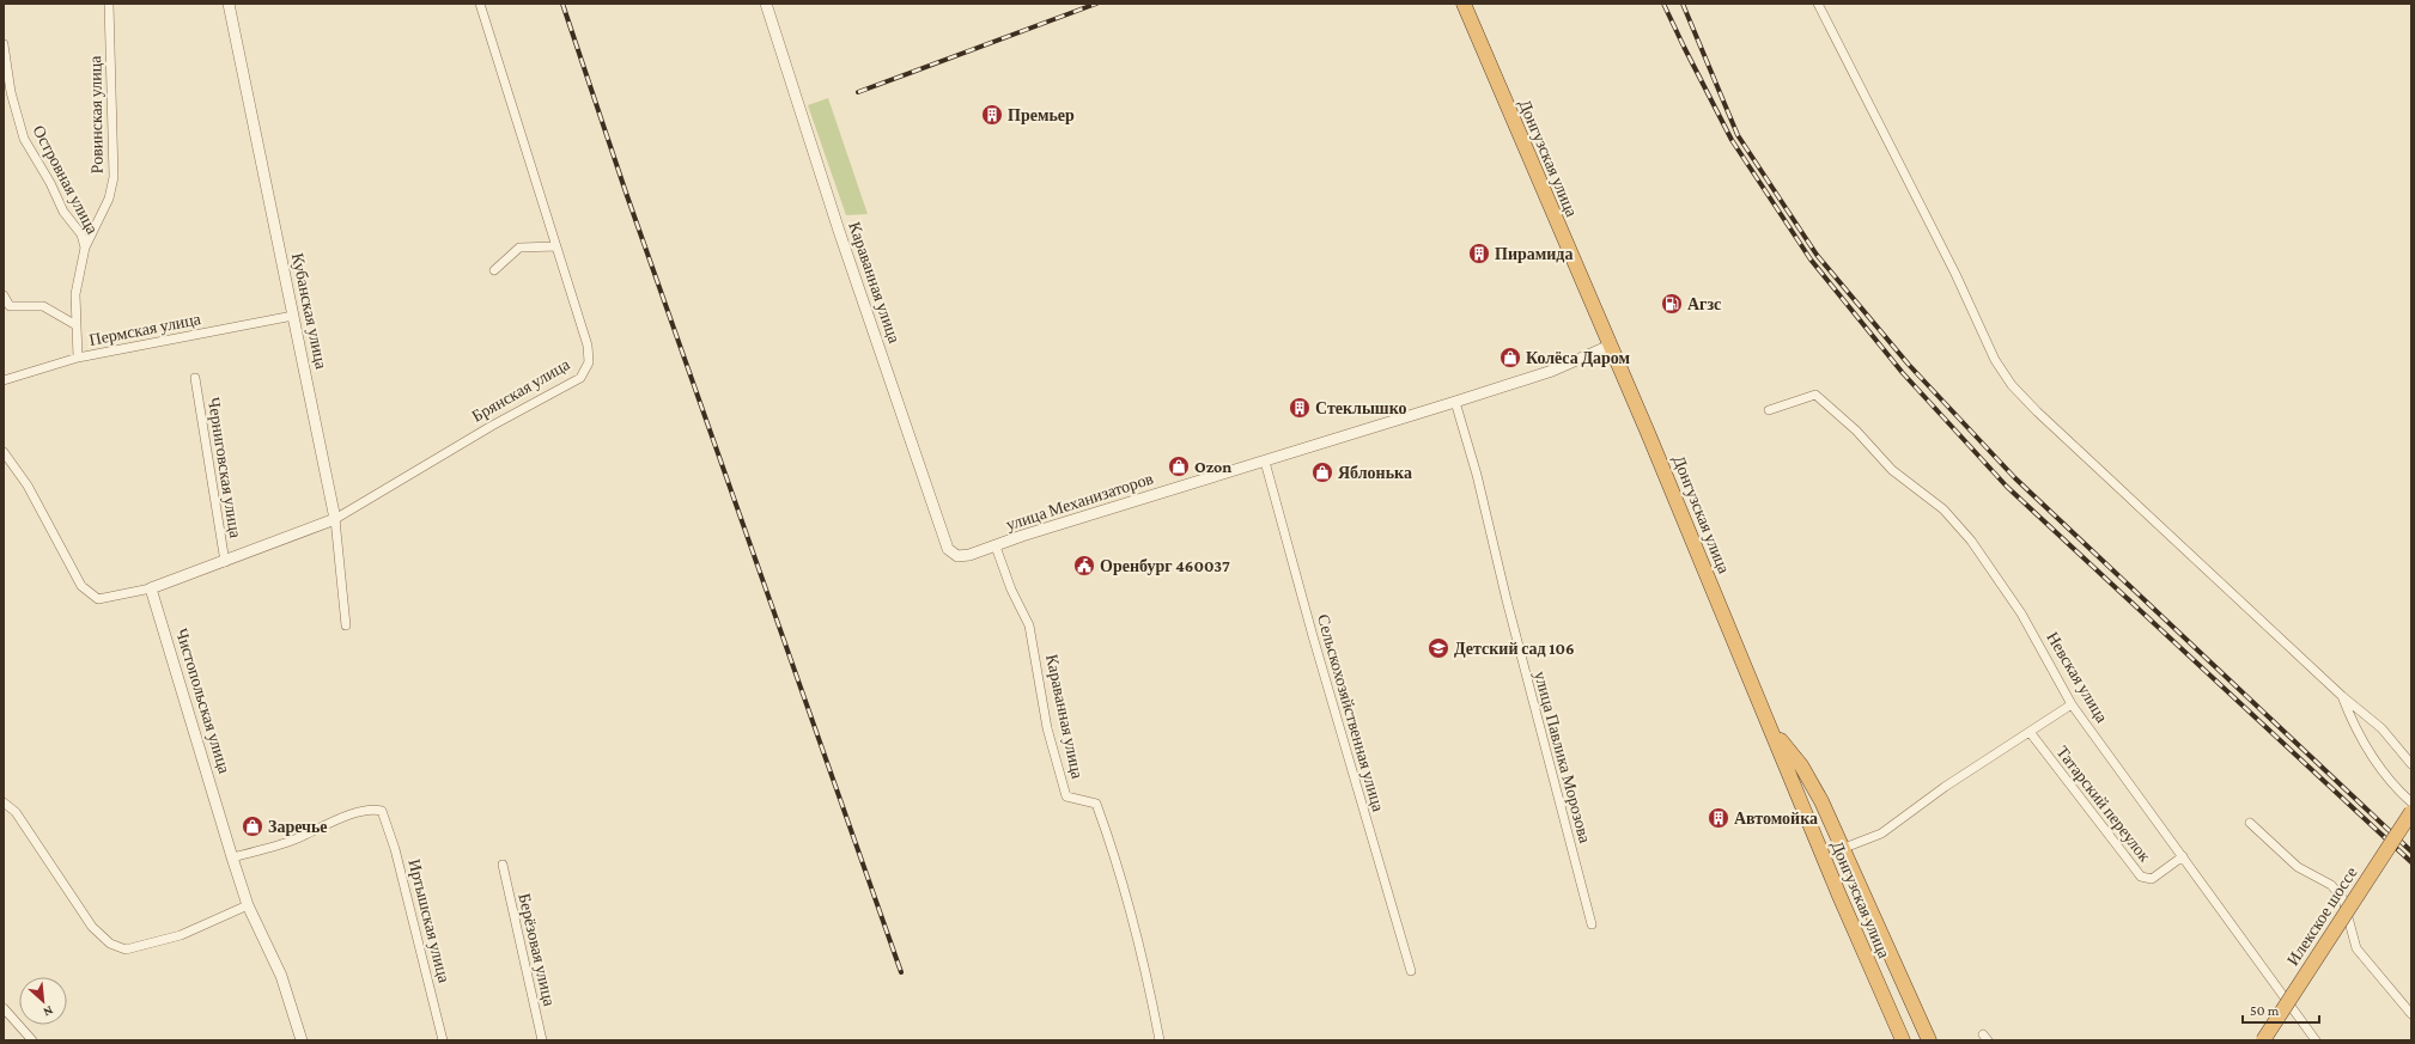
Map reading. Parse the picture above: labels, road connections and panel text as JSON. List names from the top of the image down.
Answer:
{
  "streets": {
    "highway": ["Донгузская улица", "Илекское шоссе"],
    "street": [
      "Ровинская улица",
      "Островная улица",
      "Караванная улица",
      "Кубанская улица",
      "Пермская улица",
      "Брянская улица",
      "Черниговская улица",
      "улица Механизаторов",
      "Невская улица",
      "Чистопольская улица",
      "Сельскохозяйственная улица",
      "улица Павлика Морозова",
      "Татарский переулок",
      "Иртышская улица",
      "Берёзовая улица"
    ]
  },
  "crossings": [
    ["Ровинская улица", "Островная улица"],
    ["Донгузская улица", "улица Механизаторов"],
    ["Островная улица", "Пермская улица"],
    ["Караванная улица", "улица Механизаторов"],
    ["Кубанская улица", "Пермская улица"],
    ["Кубанская улица", "Брянская улица"],
    ["Брянская улица", "Черниговская улица"],
    ["Брянская улица", "Чистопольская улица"],
    ["улица Механизаторов", "Сельскохозяйственная улица"],
    ["улица Механизаторов", "улица Павлика Морозова"],
    ["Невская улица", "Татарский переулок"],
    ["Чистопольская улица", "Иртышская улица"]
  ],
  "places": {
    "building": [
      "Премьер",
      "Пирамида",
      "Стеклышко",
      "Автомойка"
    ],
    "fuel station": ["Агзс"],
    "shop": [
      "Колёса Даром",
      "Ozon",
      "Яблонька",
      "Заречье"
    ],
    "public building": ["Оренбург 460037"],
    "school or university": ["Детский сад 106"]
  },
  "scale_bar": "50 m",
  "north": "bottom right"
}
